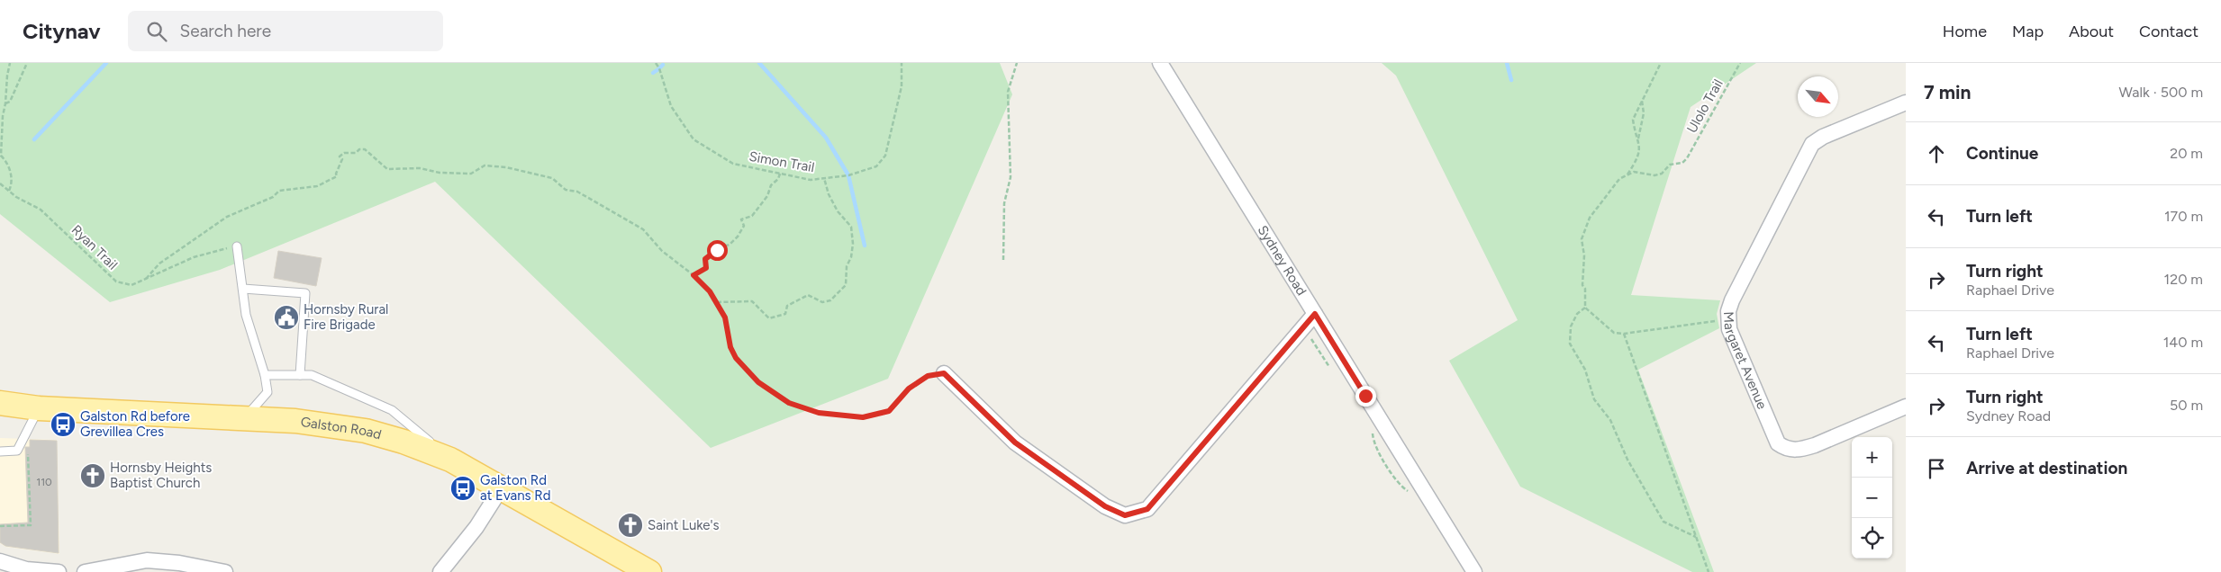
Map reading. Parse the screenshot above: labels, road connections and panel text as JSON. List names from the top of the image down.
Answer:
{
  "streets": {
    "main road": ["Galston Road"],
    "street": ["Sydney Road", "Margaret Avenue"],
    "path": ["Ulolo Trail", "Simon Trail", "Ryan Trail"]
  },
  "places": {
    "public building": ["Hornsby Rural Fire Brigade"],
    "bus stop": ["Galston Rd before Grevillea Cres", "Galston Rd at Evans Rd"],
    "church": ["Hornsby Heights Baptist Church", "Saint Luke's"]
  },
  "house_numbers": ["110"],
  "north": "bottom right",
  "page": {
    "header": "Citynav",
    "search": "Search here",
    "nav": [
      "Home",
      "Map",
      "About",
      "Contact"
    ],
    "heading": ["7 min", "Walk · 500 m"],
    "list": [
      ["Continue", "20 m"],
      ["Turn left", "170 m"],
      ["Turn right", "Raphael Drive", "120 m"],
      ["Turn left", "Raphael Drive", "140 m"],
      ["Turn right", "Sydney Road", "50 m"],
      "Arrive at destination"
    ],
    "map_buttons": ["+", "−"]
  }
}
